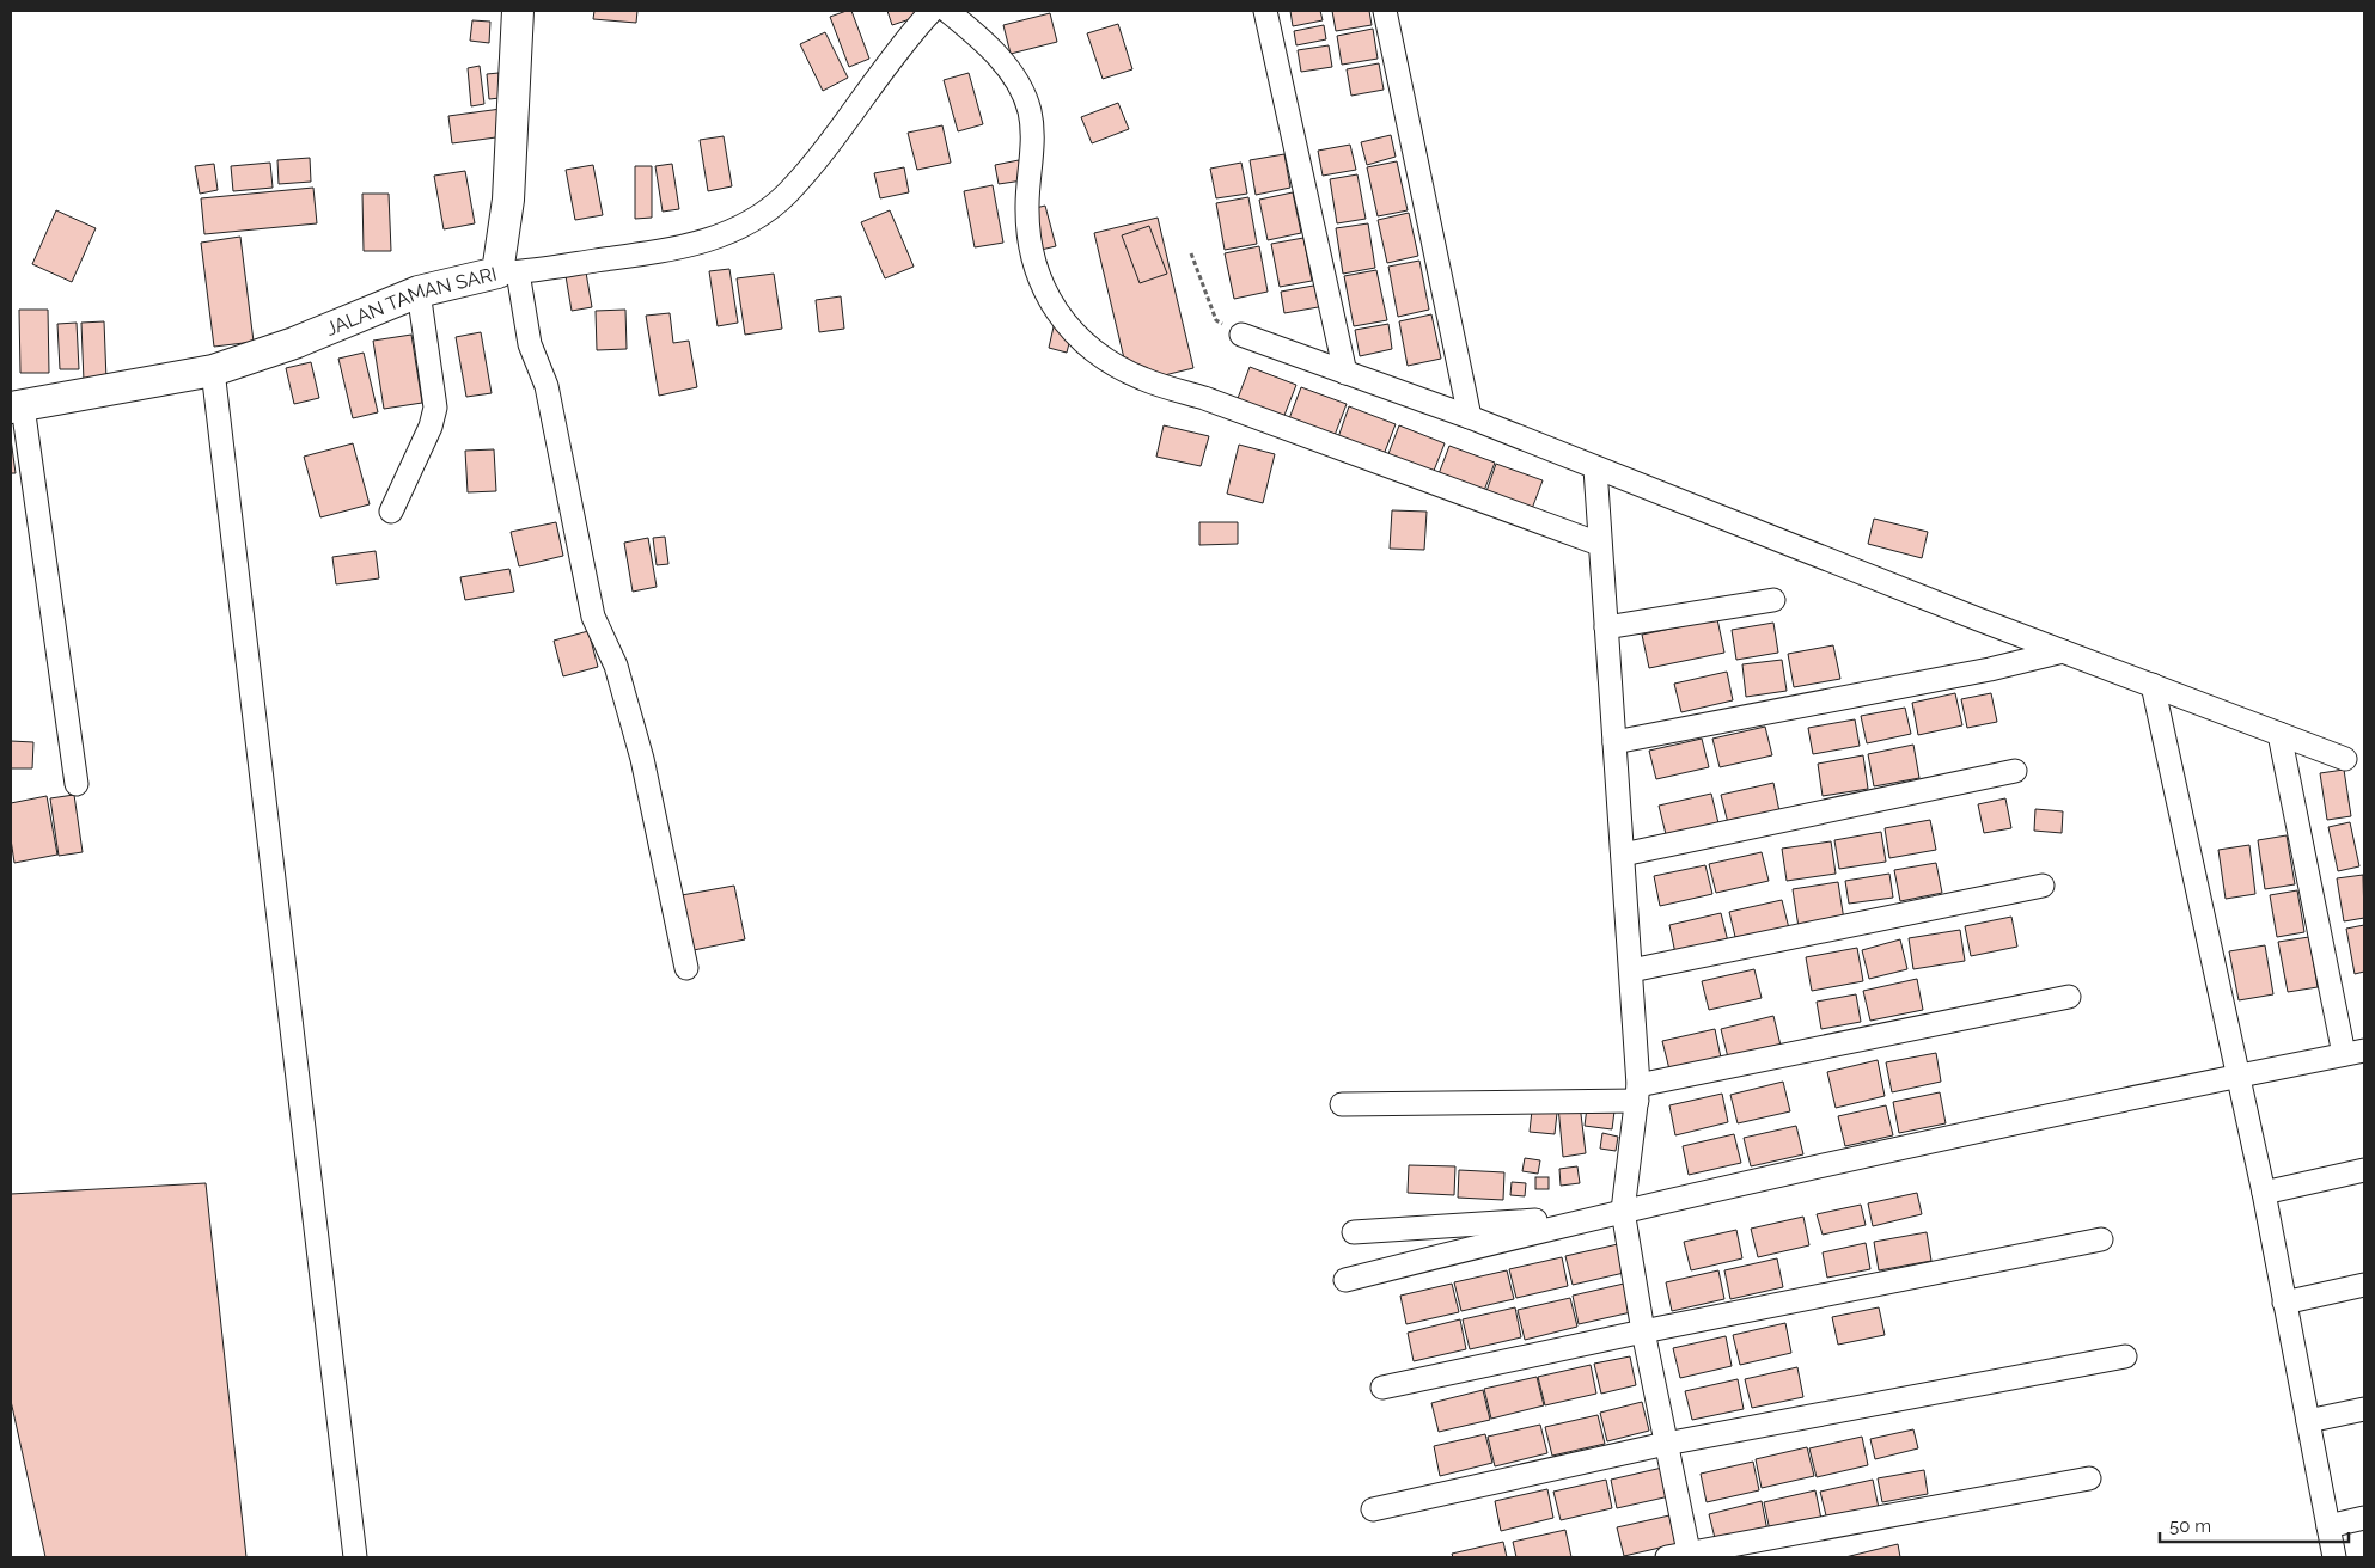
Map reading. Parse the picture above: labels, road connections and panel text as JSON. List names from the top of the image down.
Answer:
{
  "streets": {
    "street": ["JALAN TAMAN SARI"]
  },
  "scale_bar": "50 m"
}
